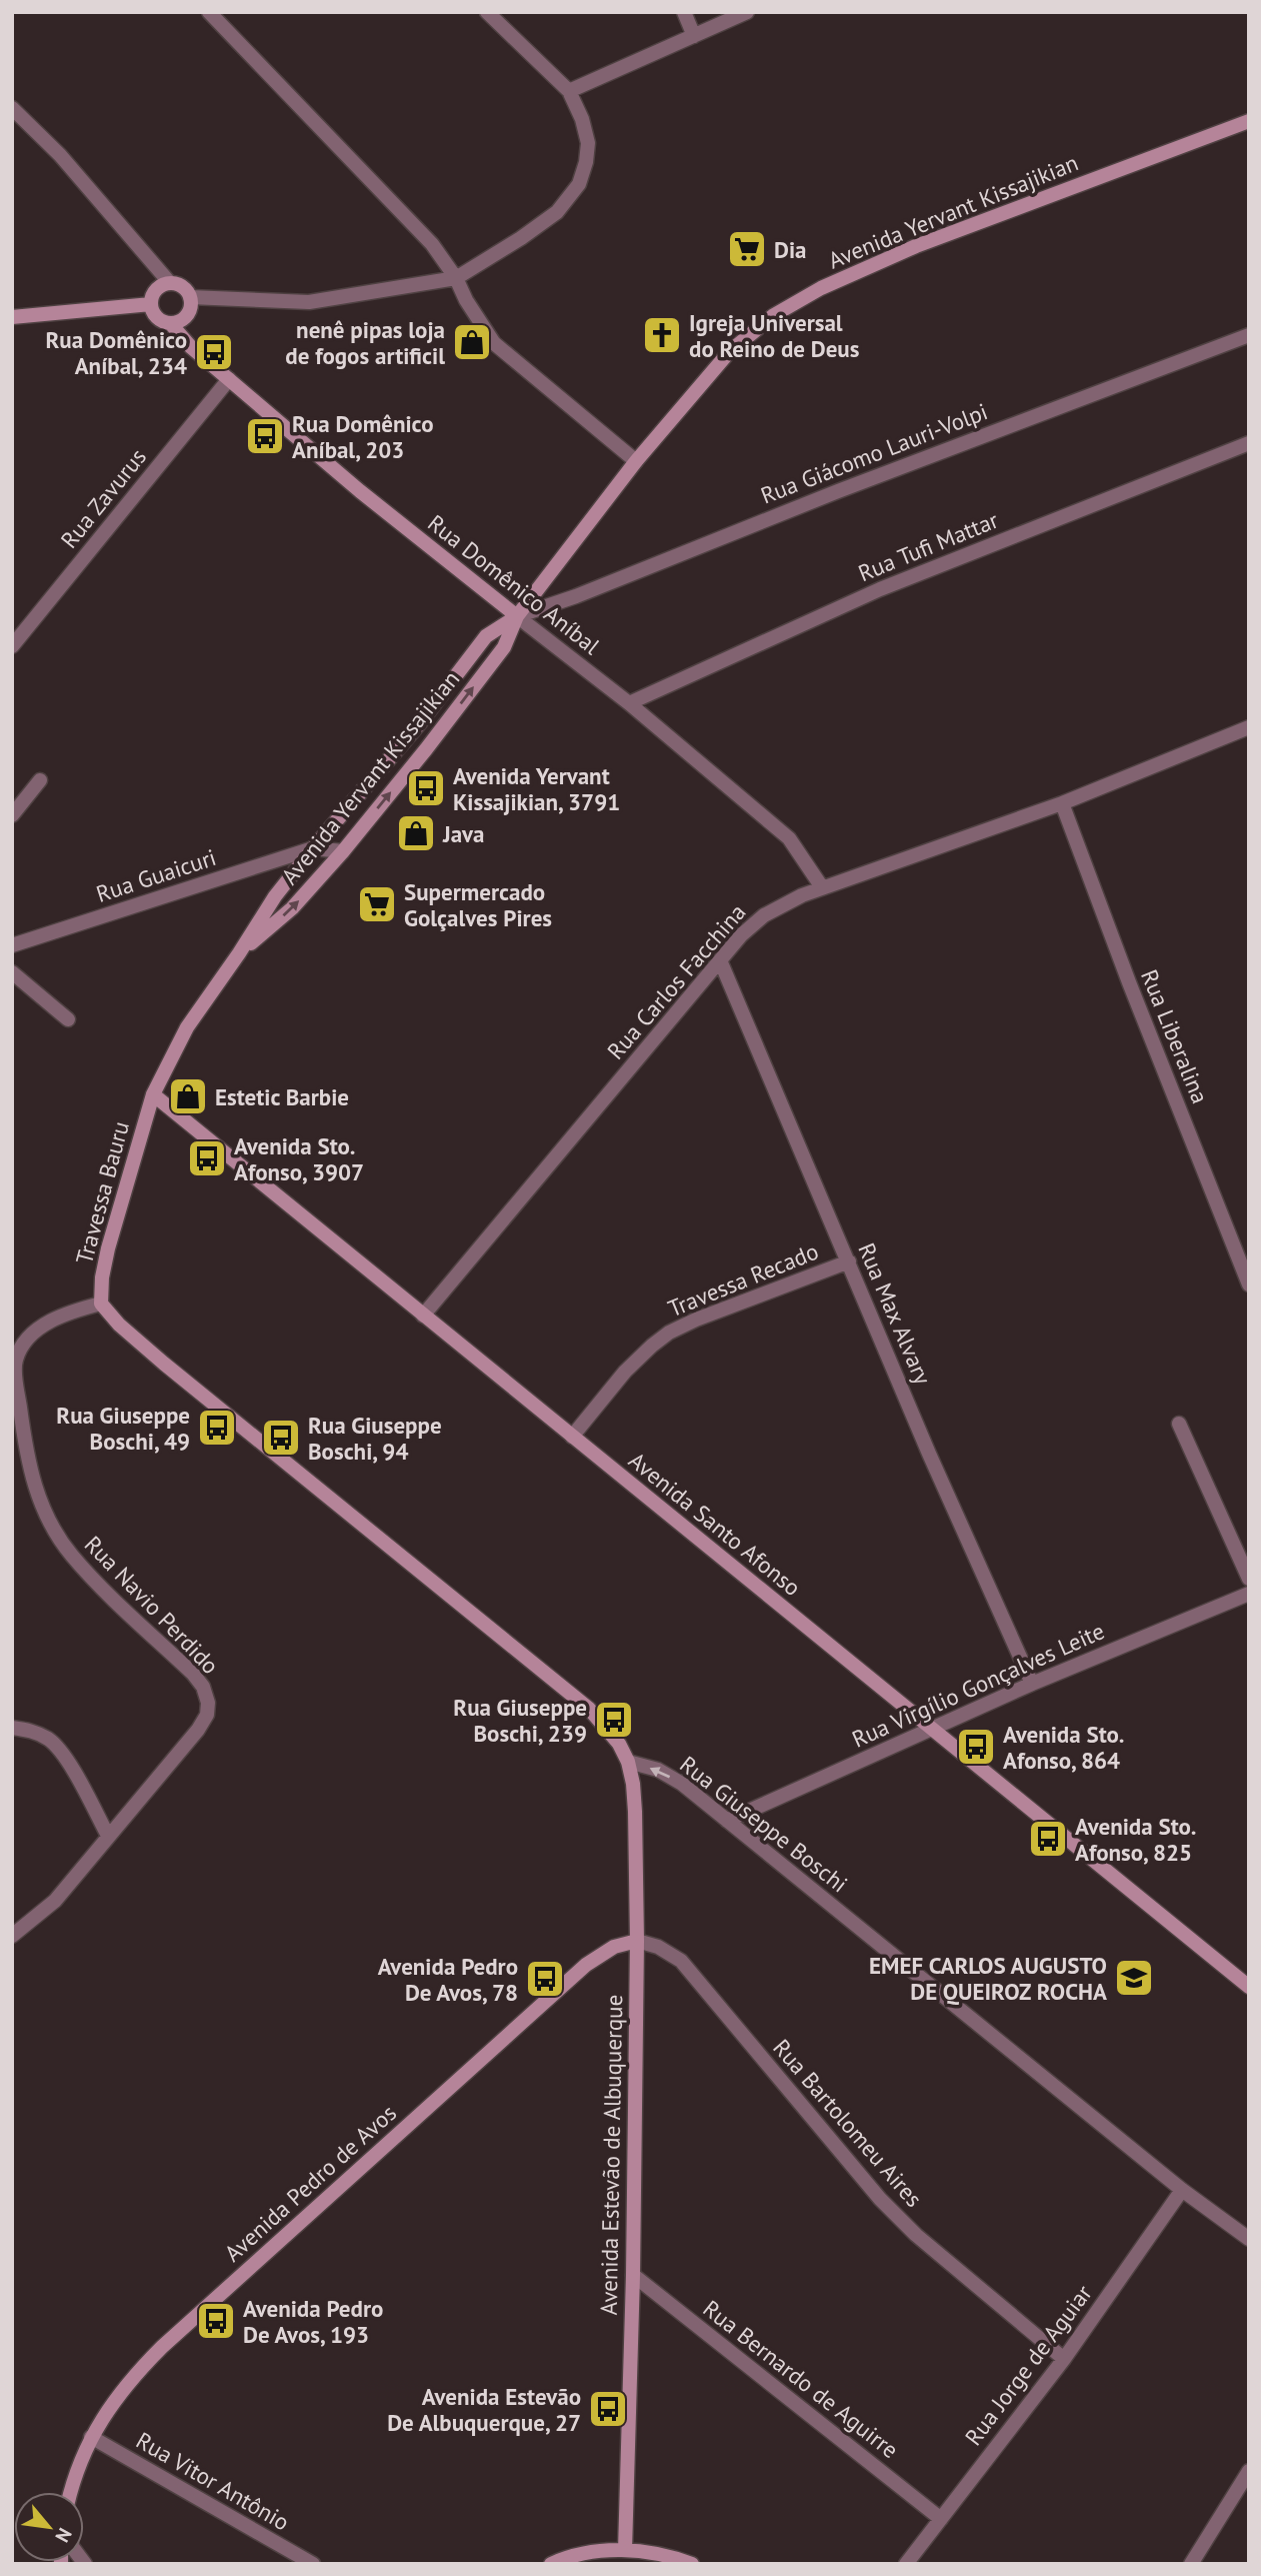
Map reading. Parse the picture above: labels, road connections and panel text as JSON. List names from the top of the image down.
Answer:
{
  "streets": {
    "main road": [
      "Avenida Yervant Kissajikian",
      "Rua Domênico Aníbal",
      "Travessa Bauru",
      "Avenida Santo Afonso",
      "Avenida Estevão de Albuquerque",
      "Avenida Pedro de Avos"
    ],
    "street": [
      "Rua Giácomo Lauri-Volpi",
      "Rua Zavurus",
      "Rua Tufi Mattar",
      "Rua Guaicuri",
      "Rua Carlos Facchina",
      "Rua Liberalina",
      "Travessa Recado",
      "Rua Max Alvary",
      "Rua Navio Perdido",
      "Rua Virgílio Gonçalves Leite",
      "Rua Giuseppe Boschi",
      "Rua Bartolomeu Aires",
      "Rua Jorge de Aguiar",
      "Rua Bernardo de Aguirre",
      "Rua Vitor Antônio"
    ]
  },
  "crossings": [
    ["Avenida Yervant Kissajikian", "Rua Giácomo Lauri-Volpi"],
    ["Avenida Yervant Kissajikian", "Rua Domênico Aníbal"],
    ["Avenida Yervant Kissajikian", "Rua Guaicuri"],
    ["Avenida Yervant Kissajikian", "Travessa Bauru"],
    ["Avenida Yervant Kissajikian", "Avenida Santo Afonso"],
    ["Rua Giácomo Lauri-Volpi", "Rua Domênico Aníbal"],
    ["Rua Zavurus", "Rua Domênico Aníbal"],
    ["Rua Tufi Mattar", "Rua Domênico Aníbal"],
    ["Rua Domênico Aníbal", "Rua Carlos Facchina"],
    ["Rua Carlos Facchina", "Rua Liberalina"],
    ["Rua Carlos Facchina", "Rua Max Alvary"],
    ["Rua Carlos Facchina", "Avenida Santo Afonso"],
    ["Travessa Bauru", "Avenida Santo Afonso"],
    ["Travessa Bauru", "Rua Navio Perdido"],
    ["Travessa Recado", "Rua Max Alvary"],
    ["Travessa Recado", "Avenida Santo Afonso"],
    ["Rua Max Alvary", "Rua Virgílio Gonçalves Leite"],
    ["Avenida Santo Afonso", "Rua Virgílio Gonçalves Leite"],
    ["Rua Virgílio Gonçalves Leite", "Rua Giuseppe Boschi"],
    ["Rua Giuseppe Boschi", "Avenida Estevão de Albuquerque"],
    ["Rua Giuseppe Boschi", "Rua Jorge de Aguiar"],
    ["Rua Bartolomeu Aires", "Avenida Estevão de Albuquerque"],
    ["Rua Bartolomeu Aires", "Avenida Pedro de Avos"],
    ["Rua Bartolomeu Aires", "Rua Jorge de Aguiar"],
    ["Avenida Estevão de Albuquerque", "Avenida Pedro de Avos"],
    ["Avenida Estevão de Albuquerque", "Rua Bernardo de Aguirre"],
    ["Avenida Pedro de Avos", "Rua Vitor Antônio"],
    ["Rua Jorge de Aguiar", "Rua Bernardo de Aguirre"]
  ],
  "places": {
    "supermarket": ["Dia", "Supermercado Golçalves Pires"],
    "church": ["Igreja Universal do Reino de Deus"],
    "shop": ["nenê pipas loja de fogos artificil", "Java", "Estetic Barbie"],
    "bus stop": [
      "Rua Domênico Aníbal, 234",
      "Rua Domênico Aníbal, 203",
      "Avenida Yervant Kissajikian, 3791",
      "Avenida Sto. Afonso, 3907",
      "Rua Giuseppe Boschi, 49",
      "Rua Giuseppe Boschi, 94",
      "Rua Giuseppe Boschi, 239",
      "Avenida Sto. Afonso, 864",
      "Avenida Sto. Afonso, 825",
      "Avenida Pedro De Avos, 78",
      "Avenida Pedro De Avos, 193",
      "Avenida Estevão De Albuquerque, 27"
    ],
    "school or university": ["EMEF CARLOS AUGUSTO DE QUEIROZ ROCHA"]
  },
  "north": "bottom right"
}
